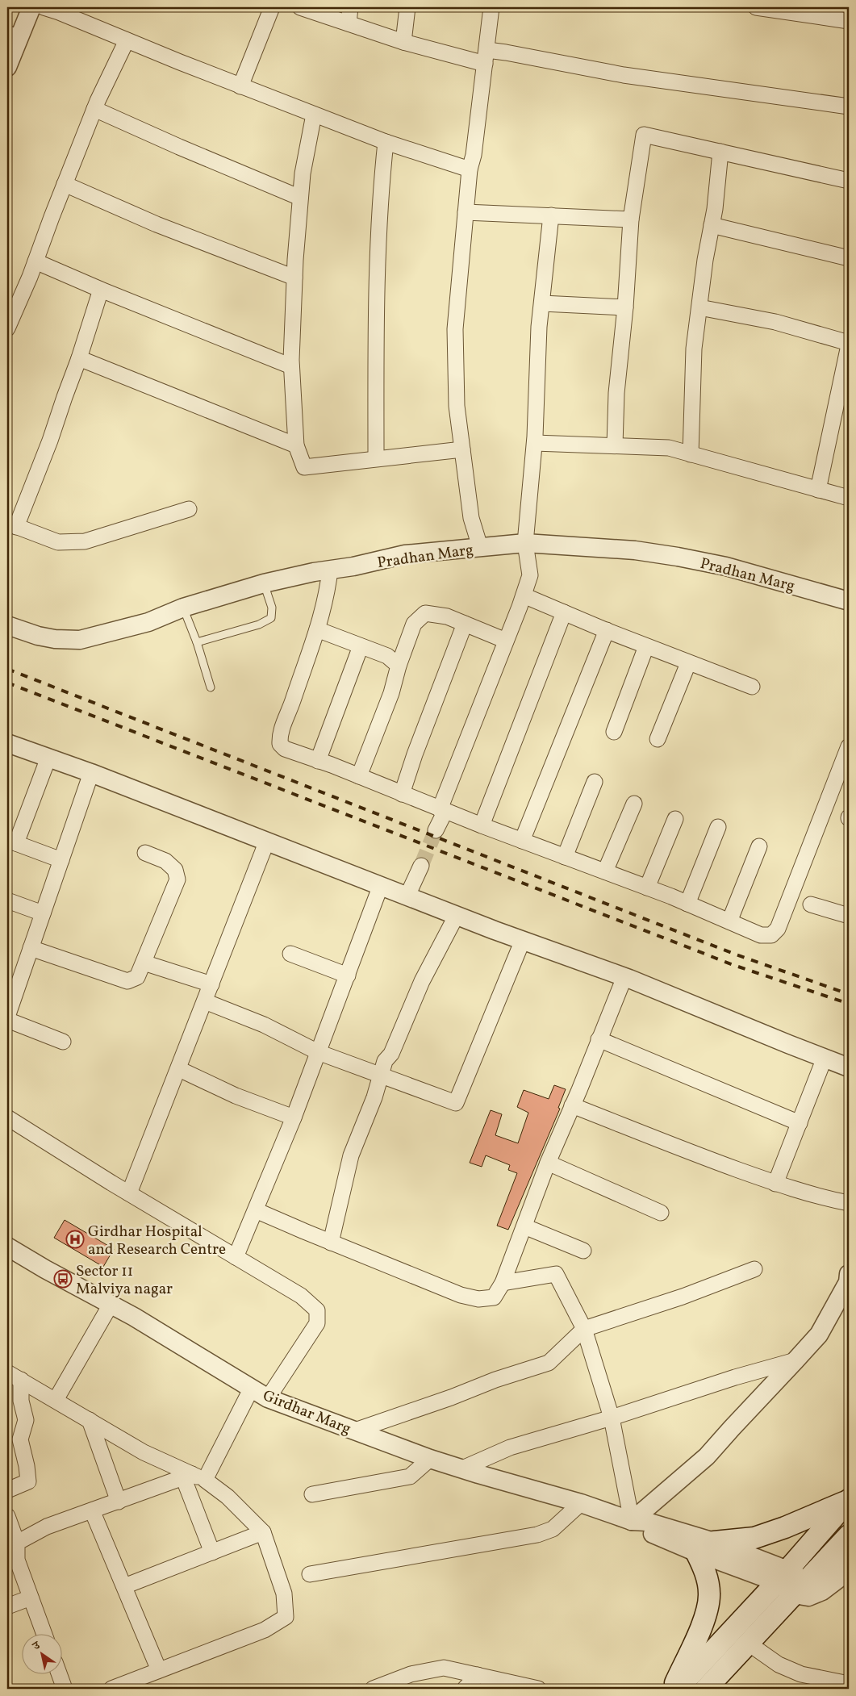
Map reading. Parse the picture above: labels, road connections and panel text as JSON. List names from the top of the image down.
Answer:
{
  "streets": {
    "street": ["Pradhan Marg", "Girdhar Marg"]
  },
  "places": {
    "hospital": ["Girdhar Hospital and Research Centre"],
    "bus stop": ["Sector 11 Malviya nagar"]
  },
  "north": "top left"
}
